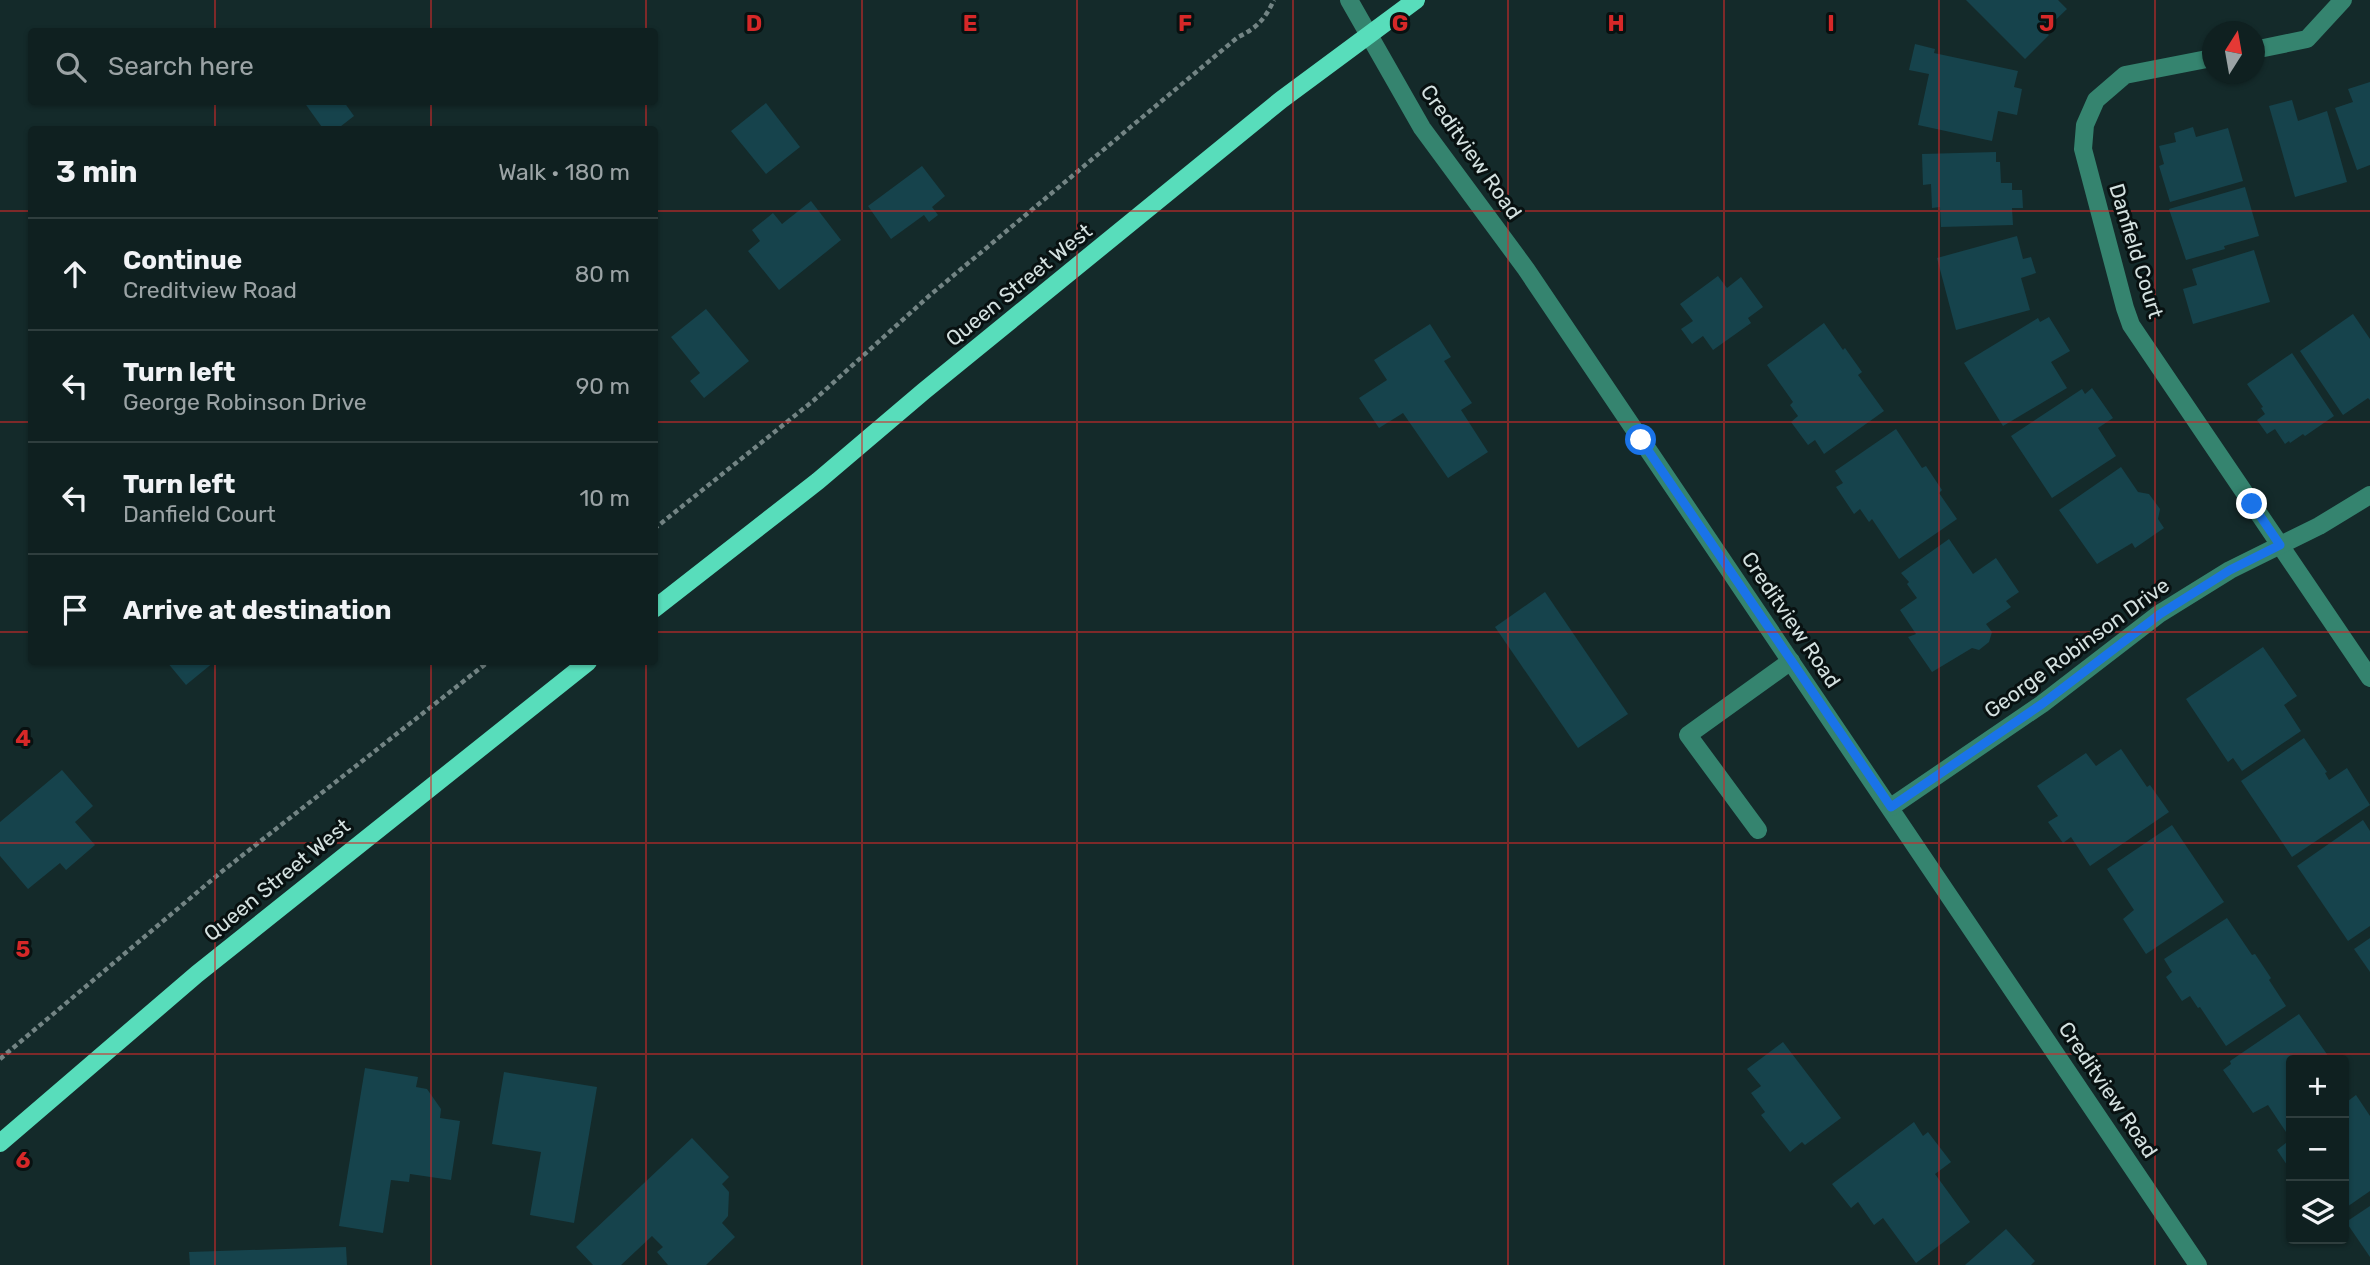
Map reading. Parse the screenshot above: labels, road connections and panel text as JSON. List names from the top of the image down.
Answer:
{
  "streets": {
    "main road": ["Queen Street West"],
    "street": ["Creditview Road", "Danfield Court", "George Robinson Drive"]
  },
  "crossings": [
    ["Creditview Road", "Queen Street West"],
    ["Creditview Road", "George Robinson Drive"],
    ["Danfield Court", "George Robinson Drive"]
  ],
  "north": "top",
  "page": {
    "search": "Search here",
    "heading": ["3 min", "Walk · 180 m"],
    "list": [
      ["Continue", "Creditview Road", "80 m"],
      ["Turn left", "George Robinson Drive", "90 m"],
      ["Turn left", "Danfield Court", "10 m"],
      "Arrive at destination"
    ],
    "map_buttons": ["+", "−"]
  },
  "grid": {
    "columns": [
      "D",
      "E",
      "F",
      "G",
      "H",
      "I",
      "J"
    ],
    "rows": ["4", "5", "6"]
  }
}
